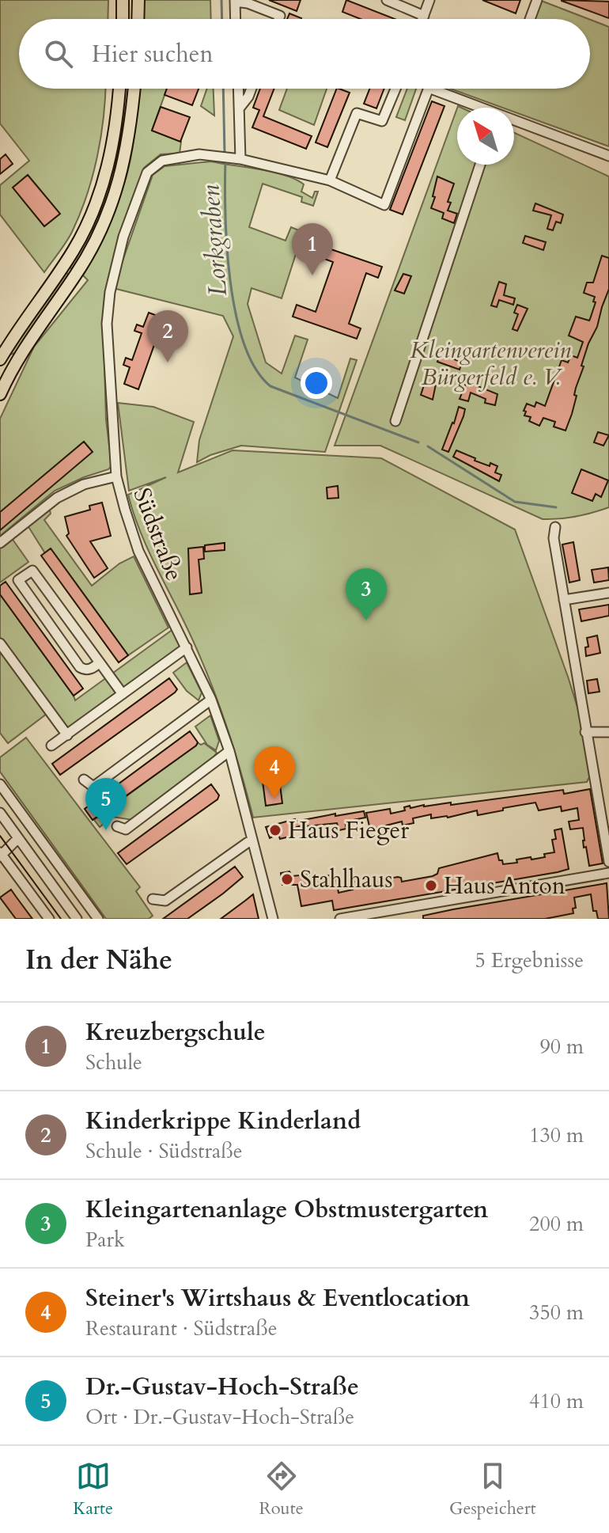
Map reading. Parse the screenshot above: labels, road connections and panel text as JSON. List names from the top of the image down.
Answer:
{
  "streets": {
    "street": ["Südstraße"]
  },
  "water": ["Lorkgraben"],
  "parks": ["Kleingartenverein Bürgerfeld e. V."],
  "places": ["Haus Fieger", "Stahlhaus", "Haus Anton"],
  "north": "top left",
  "page": {
    "search": "Hier suchen",
    "pins": [
      "1",
      "2",
      "3",
      "4",
      "5"
    ],
    "heading": ["In der Nähe", "5 Ergebnisse"],
    "list": [
      {
        "mark": "1",
        "name": "Kreuzbergschule",
        "note": "Schule",
        "value": "90 m"
      },
      {
        "mark": "2",
        "name": "Kinderkrippe Kinderland",
        "note": "Schule · Südstraße",
        "value": "130 m"
      },
      {
        "mark": "3",
        "name": "Kleingartenanlage Obstmustergarten",
        "note": "Park",
        "value": "200 m"
      },
      {
        "mark": "4",
        "name": "Steiner's Wirtshaus & Eventlocation",
        "note": "Restaurant · Südstraße",
        "value": "350 m"
      },
      {
        "mark": "5",
        "name": "Dr.-Gustav-Hoch-Straße",
        "note": "Ort · Dr.-Gustav-Hoch-Straße",
        "value": "410 m"
      }
    ],
    "nav": ["Karte", "Route", "Gespeichert"]
  }
}
